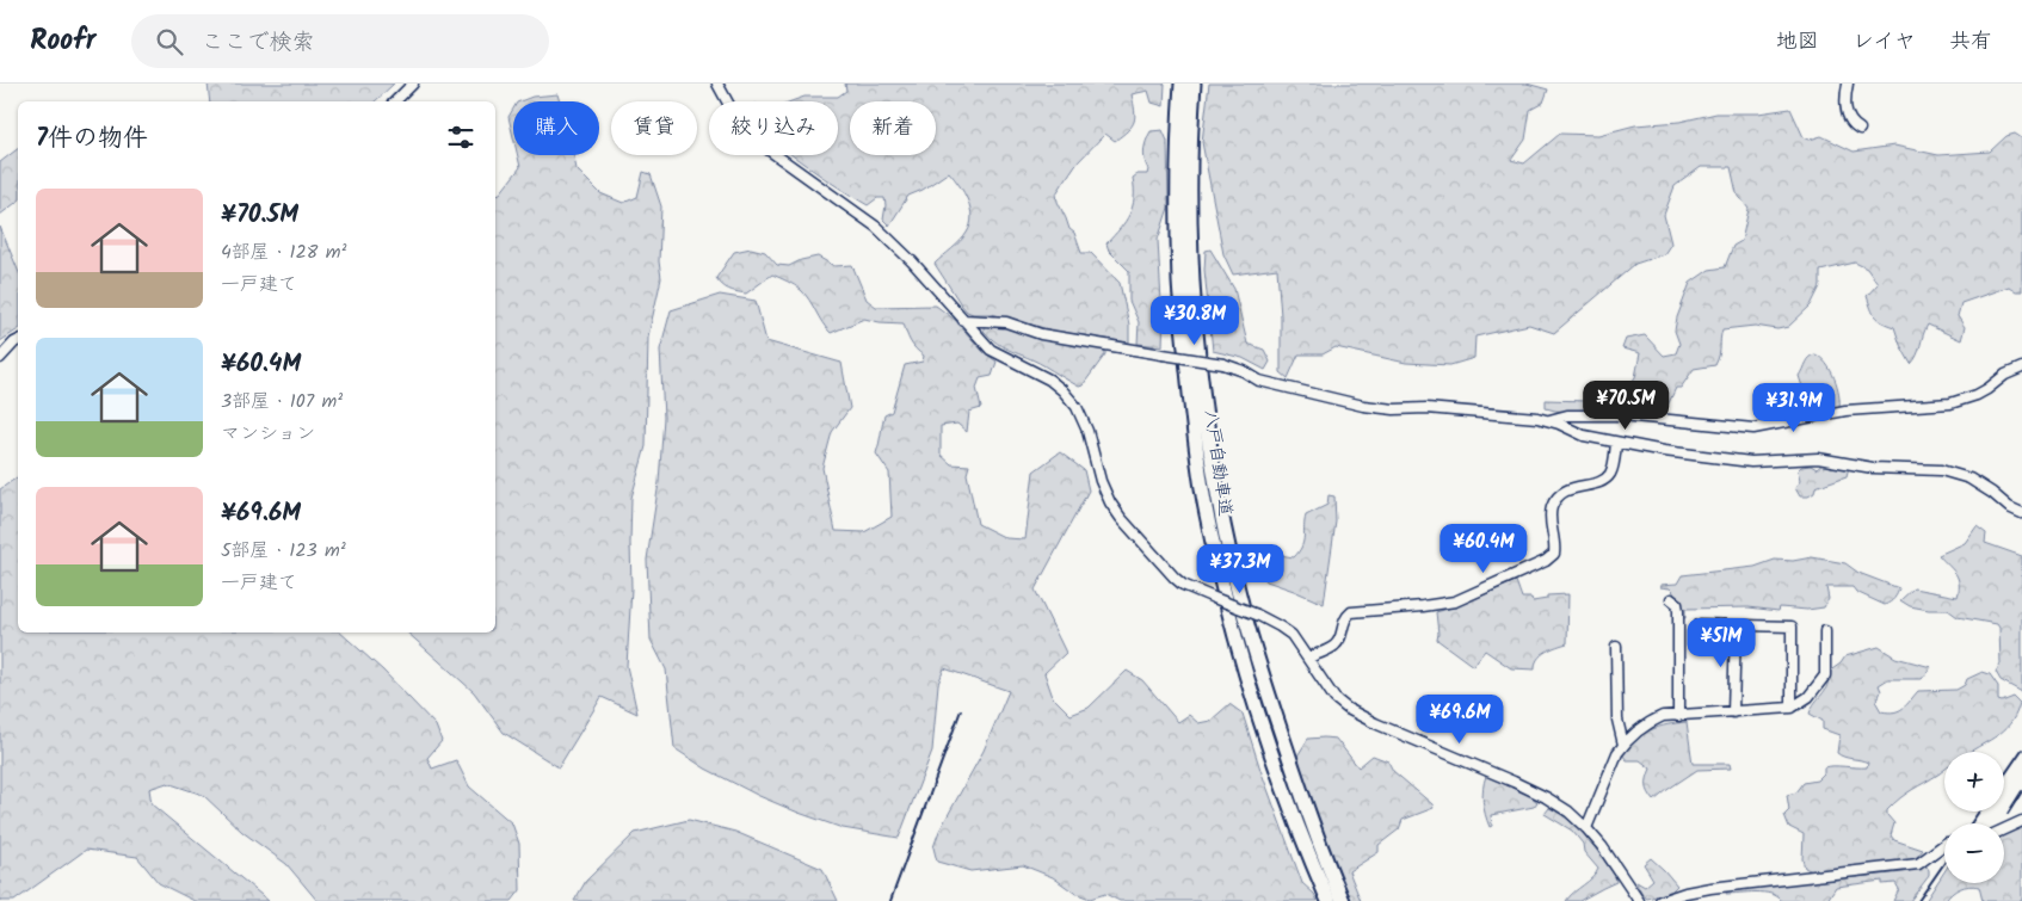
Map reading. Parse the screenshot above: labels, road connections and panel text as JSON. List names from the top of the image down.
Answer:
{
  "streets": {
    "highway": ["八戸自動車道"]
  },
  "page": {
    "header": "Roofr",
    "search": "ここで検索",
    "nav": ["地図", "レイヤ", "共有"],
    "chip": [
      "購入",
      "賃貸",
      "絞り込み",
      "新着"
    ],
    "heading": "7件の物件",
    "list": [
      {
        "name": "¥70.5M",
        "note": "4部屋 · 128 m² · 一戸建て"
      },
      {
        "name": "¥60.4M",
        "note": "3部屋 · 107 m² · マンション"
      },
      {
        "name": "¥69.6M",
        "note": "5部屋 · 123 m² · 一戸建て"
      }
    ],
    "price": [
      "¥30.8M",
      "¥70.5M",
      "¥31.9M",
      "¥60.4M",
      "¥37.3M",
      "¥51M",
      "¥69.6M"
    ],
    "map_buttons": ["+", "−"]
  }
}
